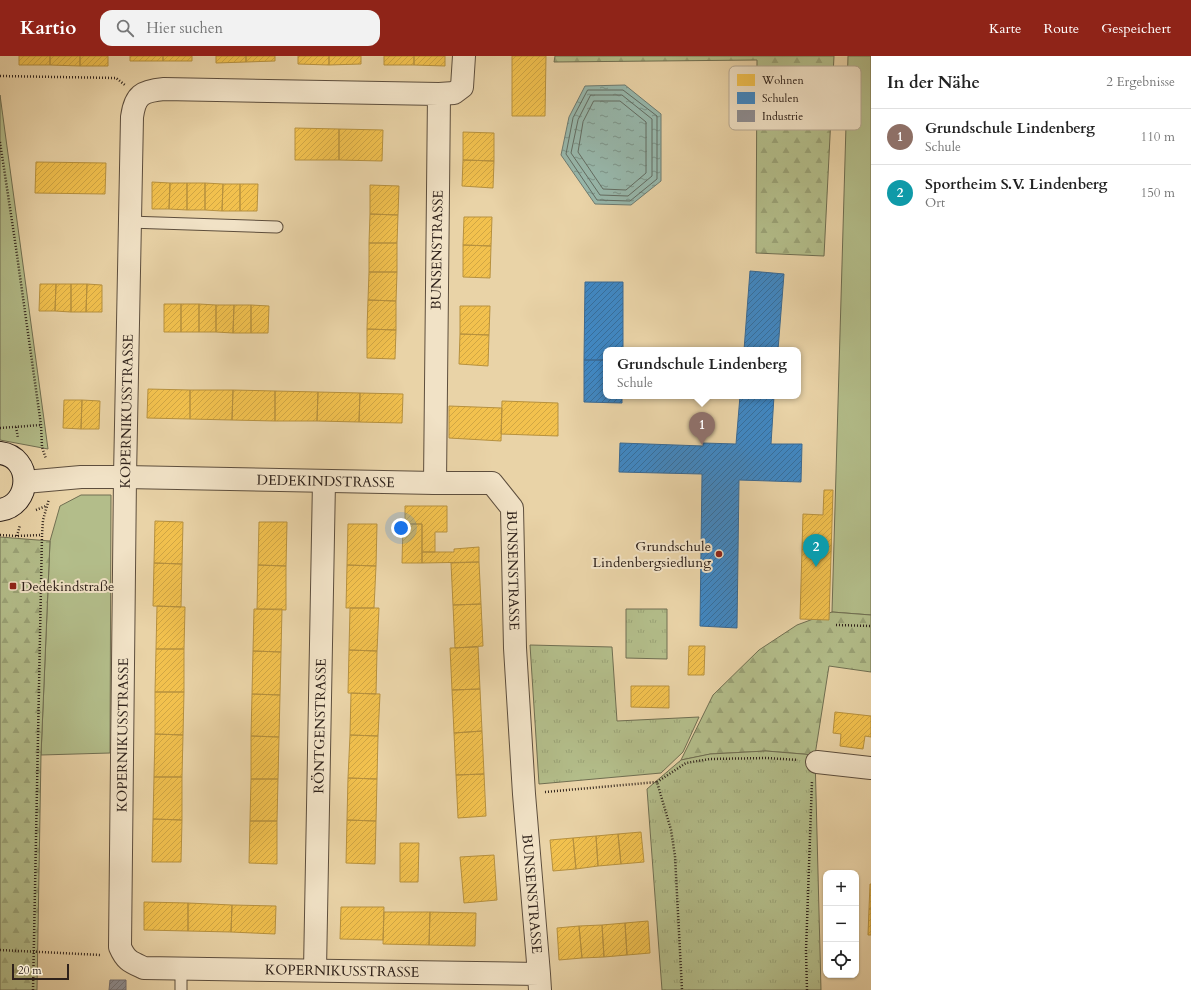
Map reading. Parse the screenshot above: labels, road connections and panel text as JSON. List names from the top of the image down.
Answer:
{
  "streets": {
    "street": [
      "BUNSENSTRASSE",
      "KOPERNIKUSSTRASSE",
      "DEDEKINDSTRASSE",
      "RÖNTGENSTRASSE"
    ]
  },
  "crossings": [
    ["BUNSENSTRASSE", "KOPERNIKUSSTRASSE"],
    ["BUNSENSTRASSE", "DEDEKINDSTRASSE"],
    ["KOPERNIKUSSTRASSE", "DEDEKINDSTRASSE"],
    ["KOPERNIKUSSTRASSE", "RÖNTGENSTRASSE"],
    ["DEDEKINDSTRASSE", "RÖNTGENSTRASSE"]
  ],
  "places": {
    "other": ["Grundschule Lindenbergsiedlung"],
    "transit": ["Dedekindstraße"]
  },
  "legend": ["Wohnen", "Schulen", "Industrie"],
  "scale_bar": "20 m",
  "page": {
    "header": "Kartio",
    "search": "Hier suchen",
    "nav": ["Karte", "Route", "Gespeichert"],
    "heading": ["In der Nähe", "2 Ergebnisse"],
    "list": [
      {
        "mark": "1",
        "name": "Grundschule Lindenberg",
        "note": "Schule",
        "value": "110 m"
      },
      {
        "mark": "2",
        "name": "Sportheim S.V. Lindenberg",
        "note": "Ort",
        "value": "150 m"
      }
    ],
    "popup": ["Grundschule Lindenberg", "Schule"],
    "pins": ["1", "2"],
    "map_buttons": ["+", "−"],
    "scale": "20 m"
  }
}
